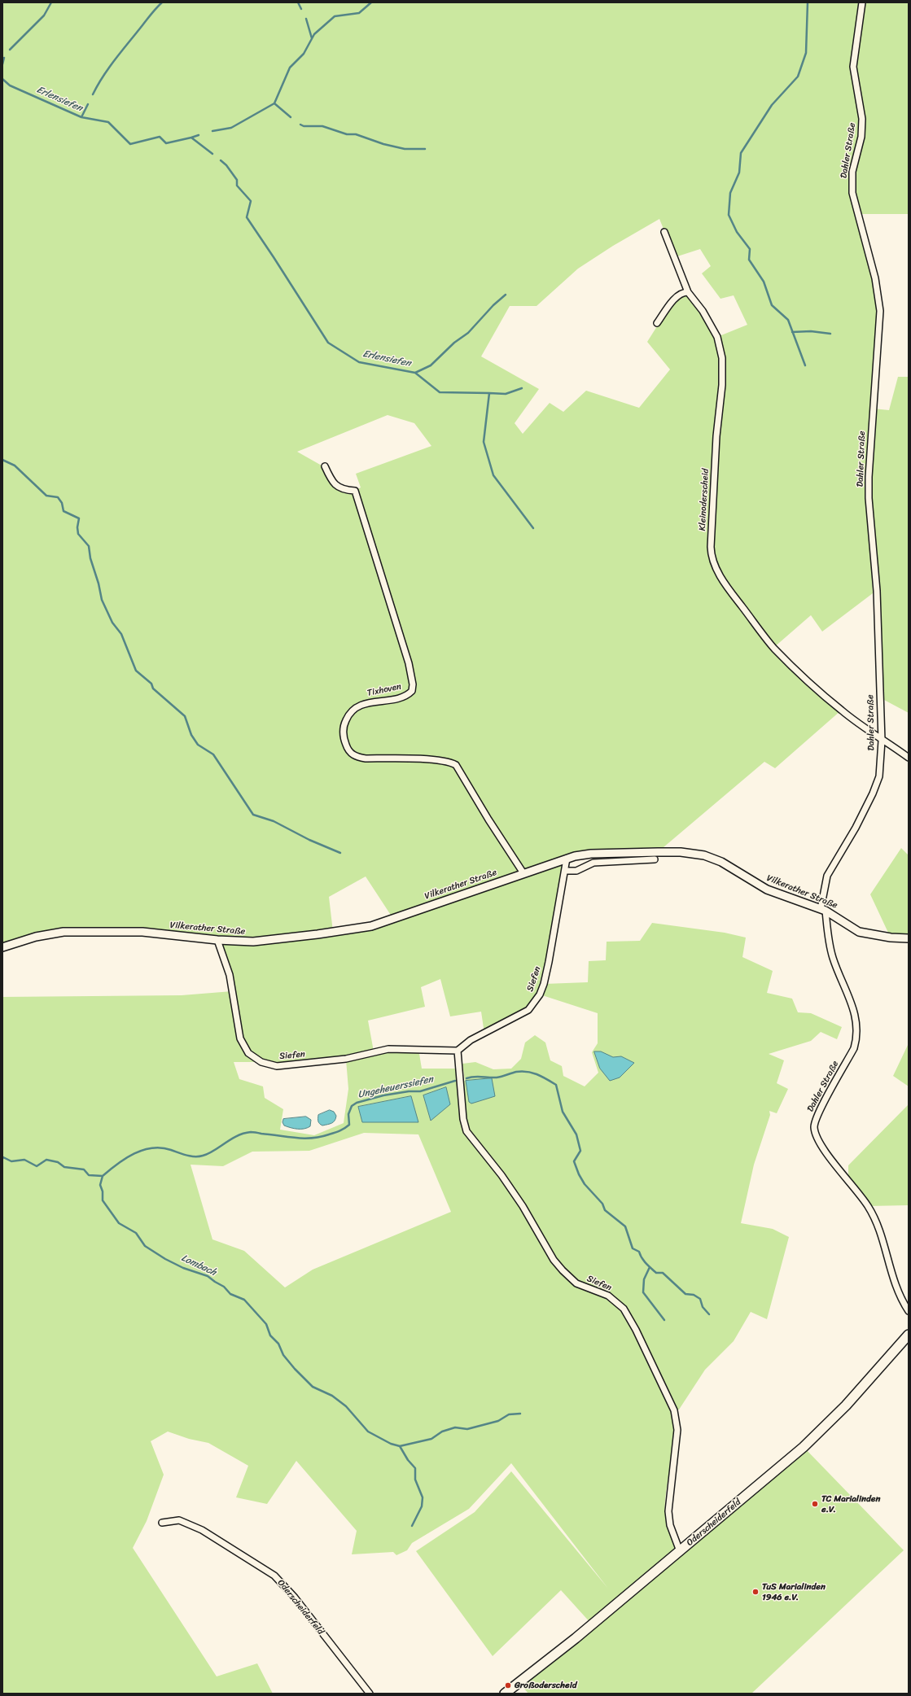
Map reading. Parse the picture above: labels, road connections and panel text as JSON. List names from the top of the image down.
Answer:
{
  "streets": {
    "main road": ["Oderscheiderfeld"],
    "street": [
      "Dahler Straße",
      "Kleinoderscheid",
      "Tixhoven",
      "Vilkerather Straße",
      "Siefen"
    ]
  },
  "crossings": [
    ["Dahler Straße", "Kleinoderscheid"],
    ["Dahler Straße", "Vilkerather Straße"],
    ["Tixhoven", "Vilkerather Straße"],
    ["Vilkerather Straße", "Siefen"],
    ["Siefen", "Oderscheiderfeld"]
  ],
  "water": ["Erlensiefen", "Ungeheuerssiefen", "Lombach"],
  "places": ["TC Marialinden e.V.", "TuS Marialinden 1946 e.V.", "Großoderscheid"]
}
